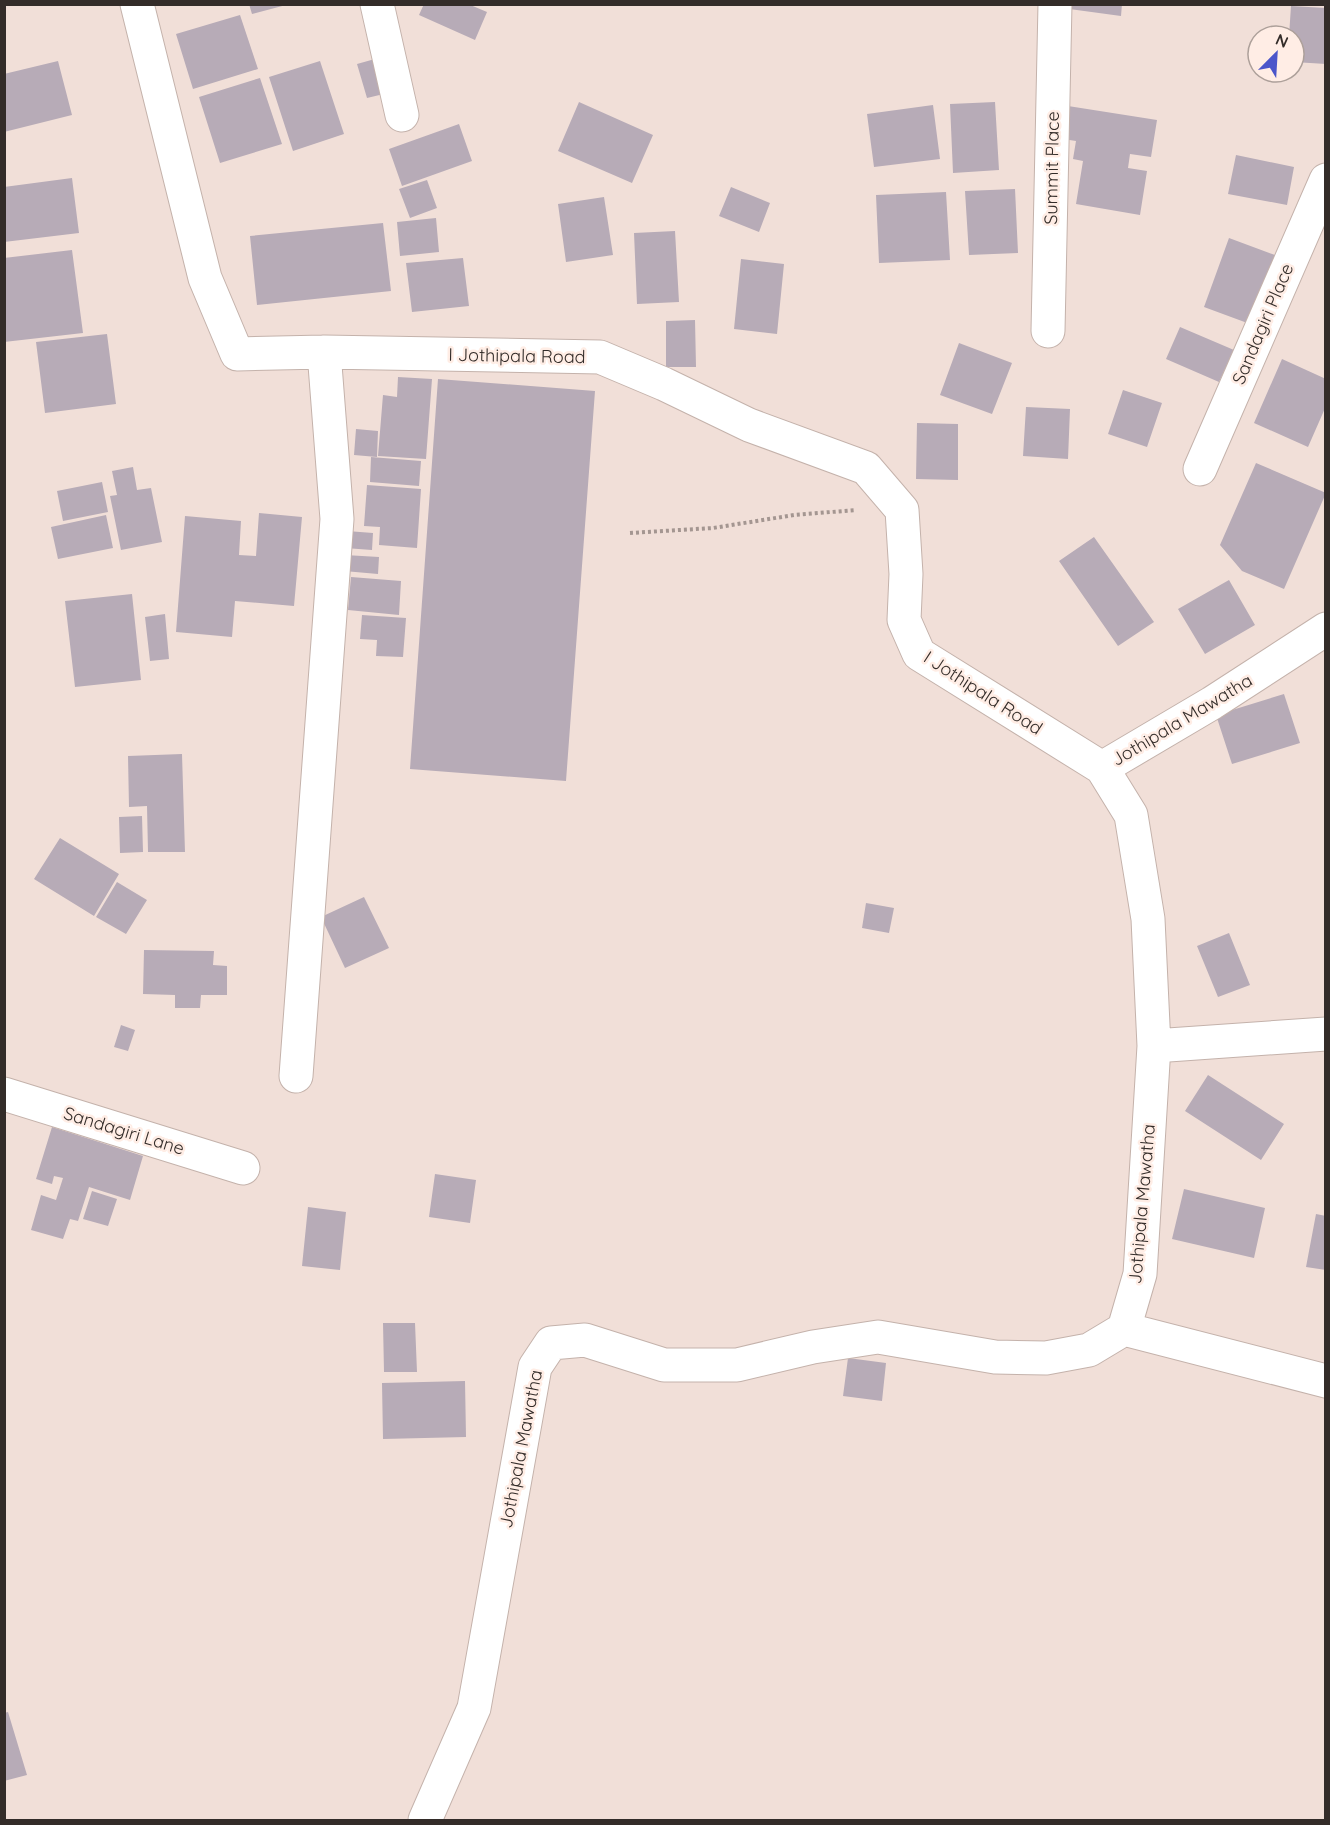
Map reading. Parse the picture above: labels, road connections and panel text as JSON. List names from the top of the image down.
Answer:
{
  "streets": {
    "street": [
      "Summit Place",
      "Sandagiri Place",
      "I Jothipala Road",
      "Jothipala Mawatha",
      "Sandagiri Lane"
    ]
  },
  "crossings": [
    ["I Jothipala Road", "Jothipala Mawatha"]
  ],
  "north": "top right"
}
